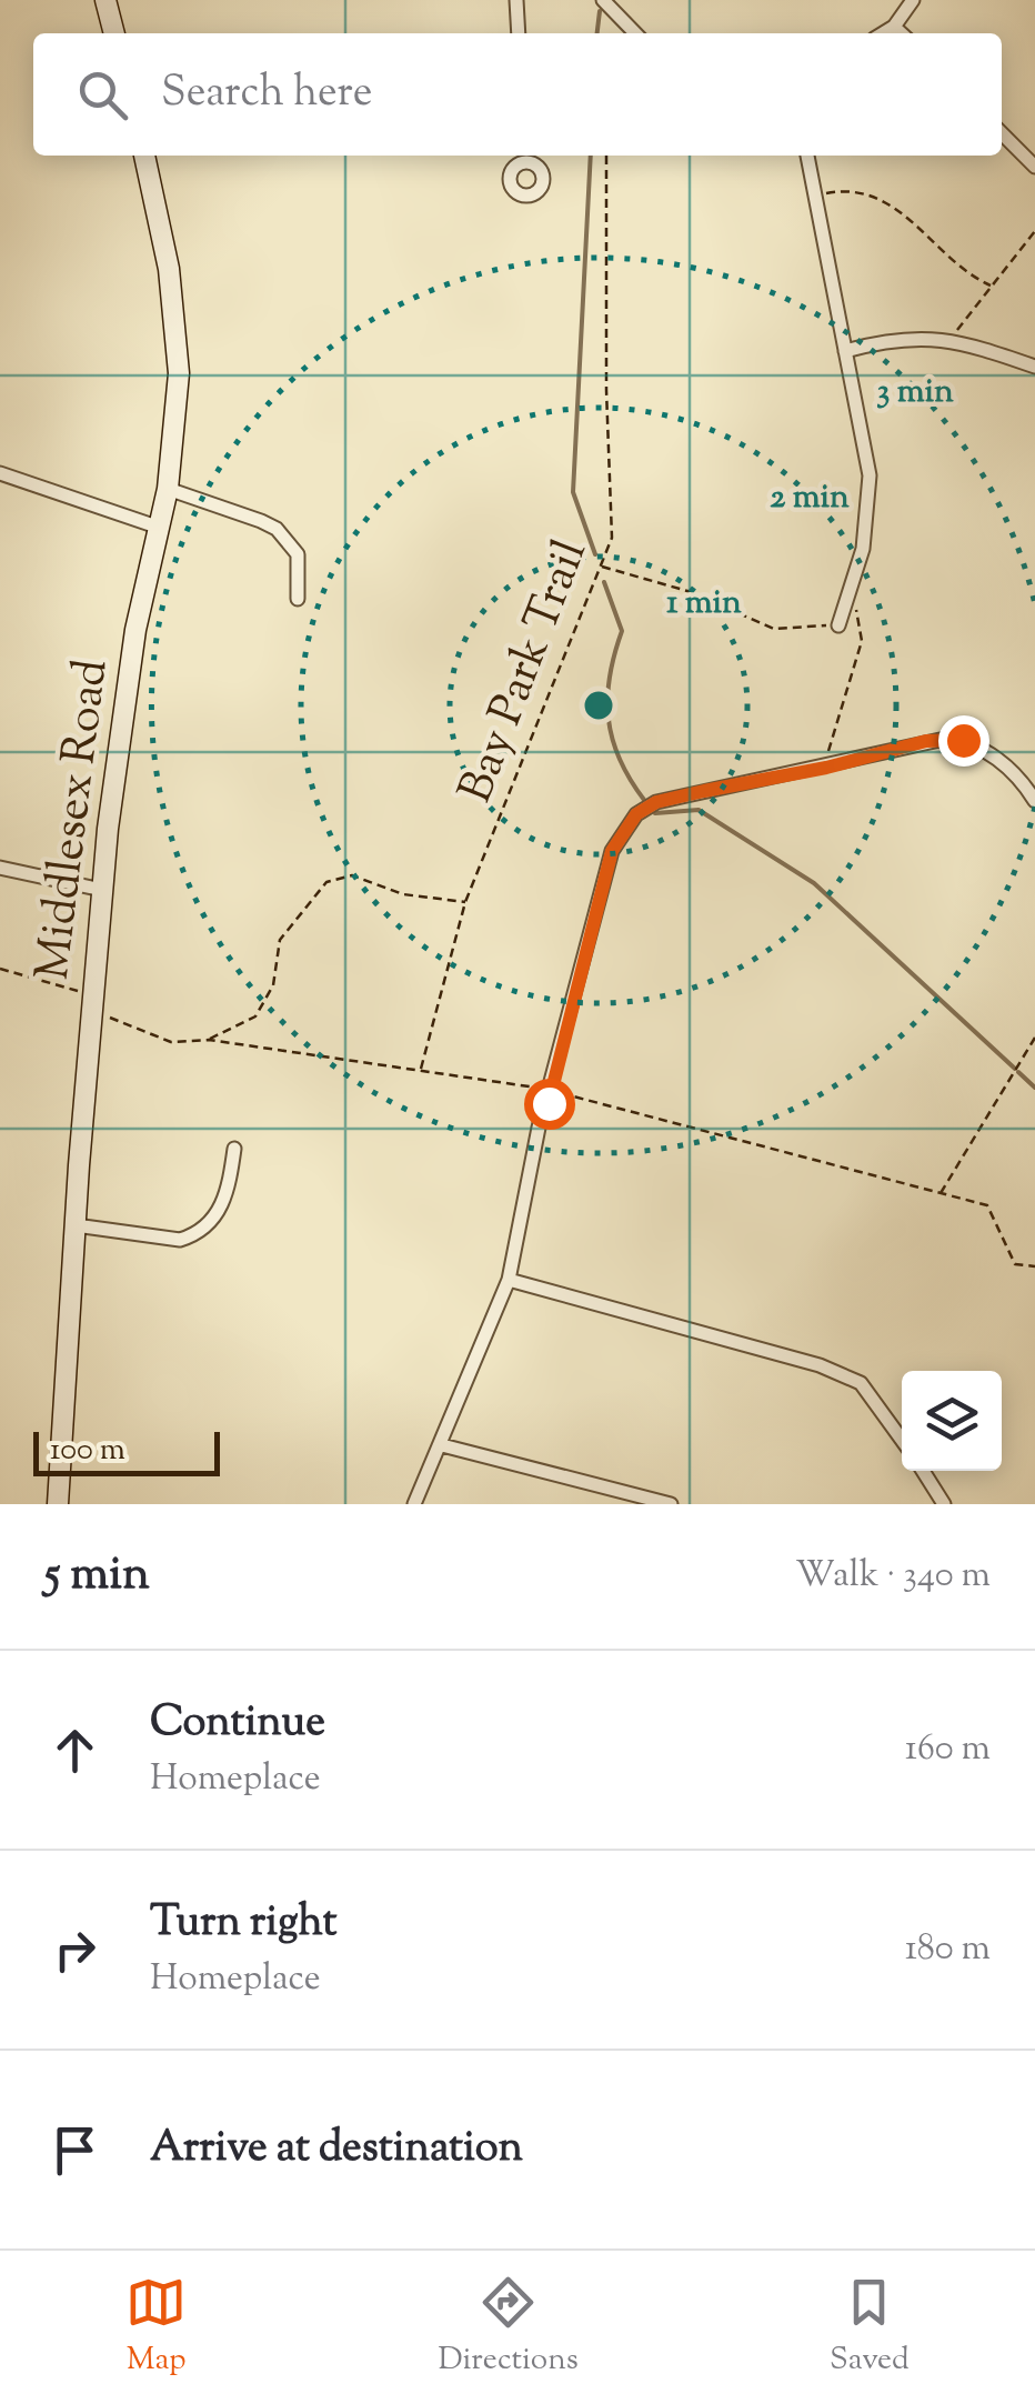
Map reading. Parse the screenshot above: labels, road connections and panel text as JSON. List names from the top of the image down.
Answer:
{
  "streets": {
    "main road": ["Middlesex Road"],
    "path": ["Bay Park Trail"]
  },
  "scale_bar": "100 m",
  "page": {
    "search": "Search here",
    "scale": "100 m",
    "heading": ["5 min", "Walk · 340 m"],
    "list": [
      ["Continue", "Homeplace", "160 m"],
      ["Turn right", "Homeplace", "180 m"],
      "Arrive at destination"
    ],
    "nav": ["Map", "Directions", "Saved"]
  },
  "rings": ["3 min", "2 min", "1 min"]
}
